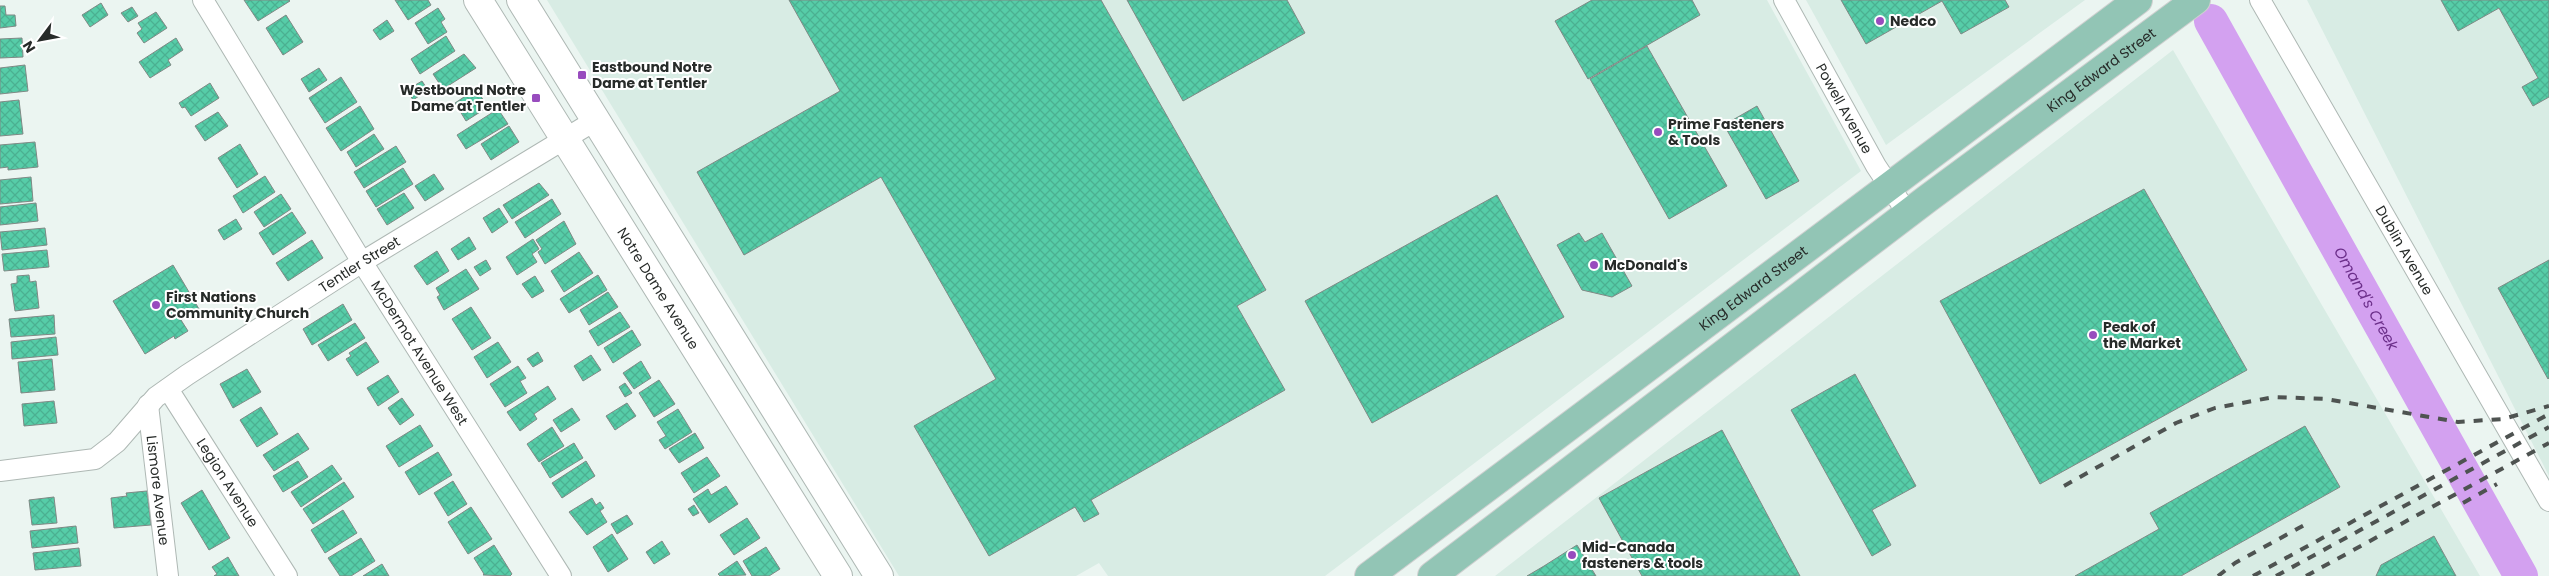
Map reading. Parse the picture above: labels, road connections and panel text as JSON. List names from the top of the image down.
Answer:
{
  "streets": {
    "main road": ["King Edward Street", "Notre Dame Avenue"],
    "street": [
      "Powell Avenue",
      "Dublin Avenue",
      "Tentler Street",
      "McDermot Avenue West",
      "Legion Avenue",
      "Lismore Avenue"
    ]
  },
  "crossings": [
    ["King Edward Street", "Powell Avenue"],
    ["Tentler Street", "Notre Dame Avenue"],
    ["Tentler Street", "McDermot Avenue West"],
    ["Tentler Street", "Legion Avenue"],
    ["Tentler Street", "Lismore Avenue"]
  ],
  "water": ["Omand's Creek"],
  "places": {
    "other": [
      "Nedco",
      "Prime Fasteners & Tools",
      "McDonald's",
      "First Nations Community Church",
      "Peak of the Market",
      "Mid-Canada fasteners & tools"
    ],
    "transit": ["Eastbound Notre Dame at Tentler", "Westbound Notre Dame at Tentler"]
  },
  "north": "bottom left"
}
